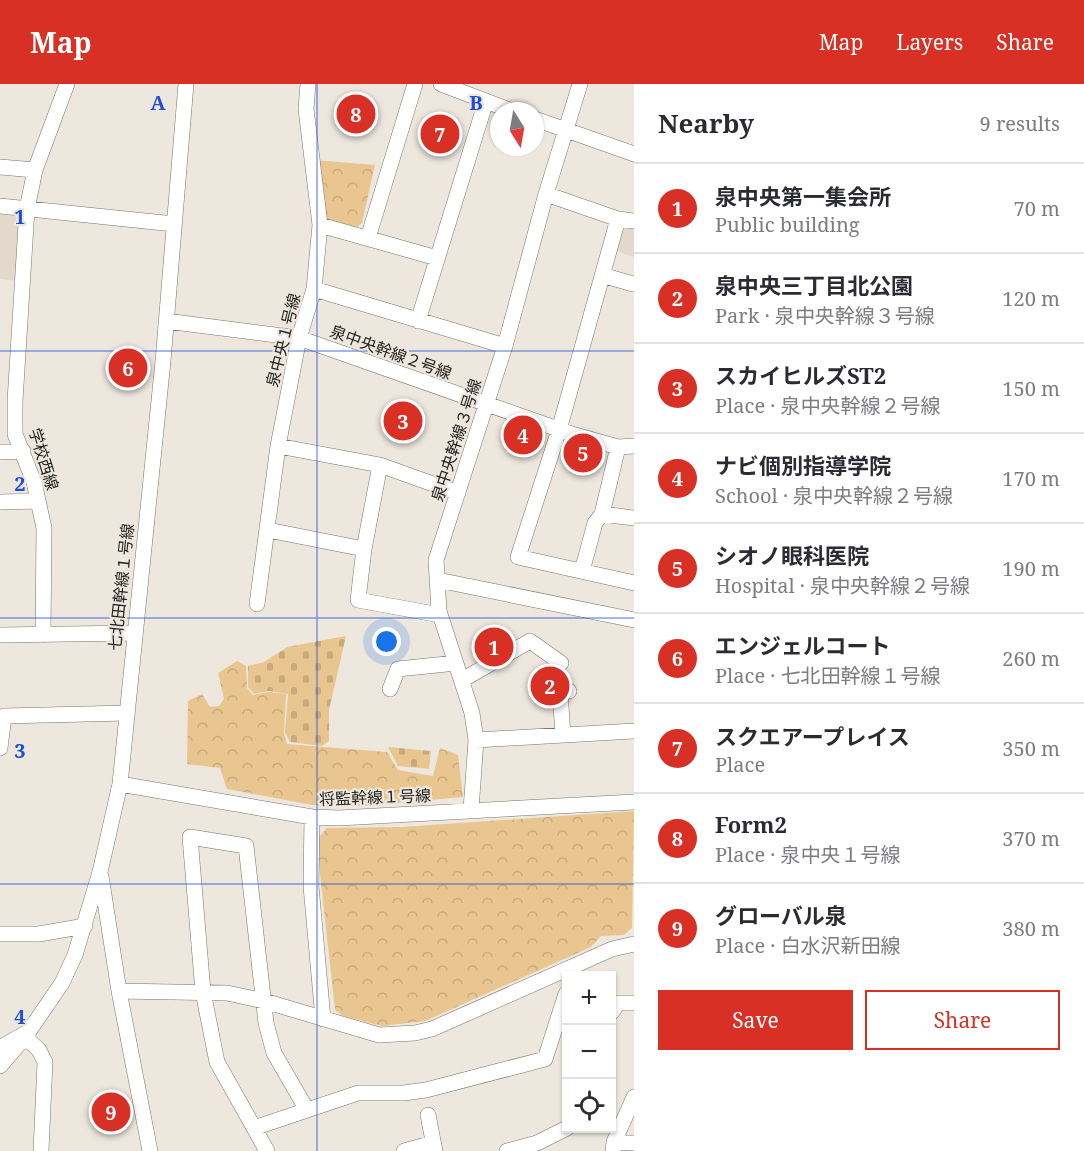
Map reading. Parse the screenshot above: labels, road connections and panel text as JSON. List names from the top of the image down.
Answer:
{
  "streets": {
    "street": [
      "泉中央１号線",
      "泉中央幹線２号線",
      "泉中央幹線３号線",
      "学校西線",
      "七北田幹線１号線",
      "将監幹線１号線"
    ]
  },
  "crossings": [
    ["泉中央１号線", "泉中央幹線２号線"],
    ["泉中央幹線２号線", "泉中央幹線３号線"],
    ["泉中央幹線２号線", "七北田幹線１号線"],
    ["泉中央幹線３号線", "将監幹線１号線"],
    ["七北田幹線１号線", "将監幹線１号線"]
  ],
  "north": "bottom",
  "page": {
    "header": "Map",
    "nav": ["Map", "Layers", "Share"],
    "heading": ["Nearby", "9 results"],
    "pins": [
      "8",
      "7",
      "6",
      "3",
      "4",
      "5",
      "1",
      "2",
      "9"
    ],
    "list": [
      {
        "mark": "1",
        "name": "泉中央第一集会所",
        "note": "Public building",
        "value": "70 m"
      },
      {
        "mark": "2",
        "name": "泉中央三丁目北公園",
        "note": "Park · 泉中央幹線３号線",
        "value": "120 m"
      },
      {
        "mark": "3",
        "name": "スカイヒルズST2",
        "note": "Place · 泉中央幹線２号線",
        "value": "150 m"
      },
      {
        "mark": "4",
        "name": "ナビ個別指導学院",
        "note": "School · 泉中央幹線２号線",
        "value": "170 m"
      },
      {
        "mark": "5",
        "name": "シオノ眼科医院",
        "note": "Hospital · 泉中央幹線２号線",
        "value": "190 m"
      },
      {
        "mark": "6",
        "name": "エンジェルコート",
        "note": "Place · 七北田幹線１号線",
        "value": "260 m"
      },
      {
        "mark": "7",
        "name": "スクエアープレイス",
        "note": "Place",
        "value": "350 m"
      },
      {
        "mark": "8",
        "name": "Form2",
        "note": "Place · 泉中央１号線",
        "value": "370 m"
      },
      {
        "mark": "9",
        "name": "グローバル泉",
        "note": "Place · 白水沢新田線",
        "value": "380 m"
      }
    ],
    "map_buttons": ["+", "−"],
    "buttons": ["Save", "Share"]
  },
  "grid": {
    "columns": ["A", "B"],
    "rows": [
      "1",
      "2",
      "3",
      "4"
    ]
  }
}
